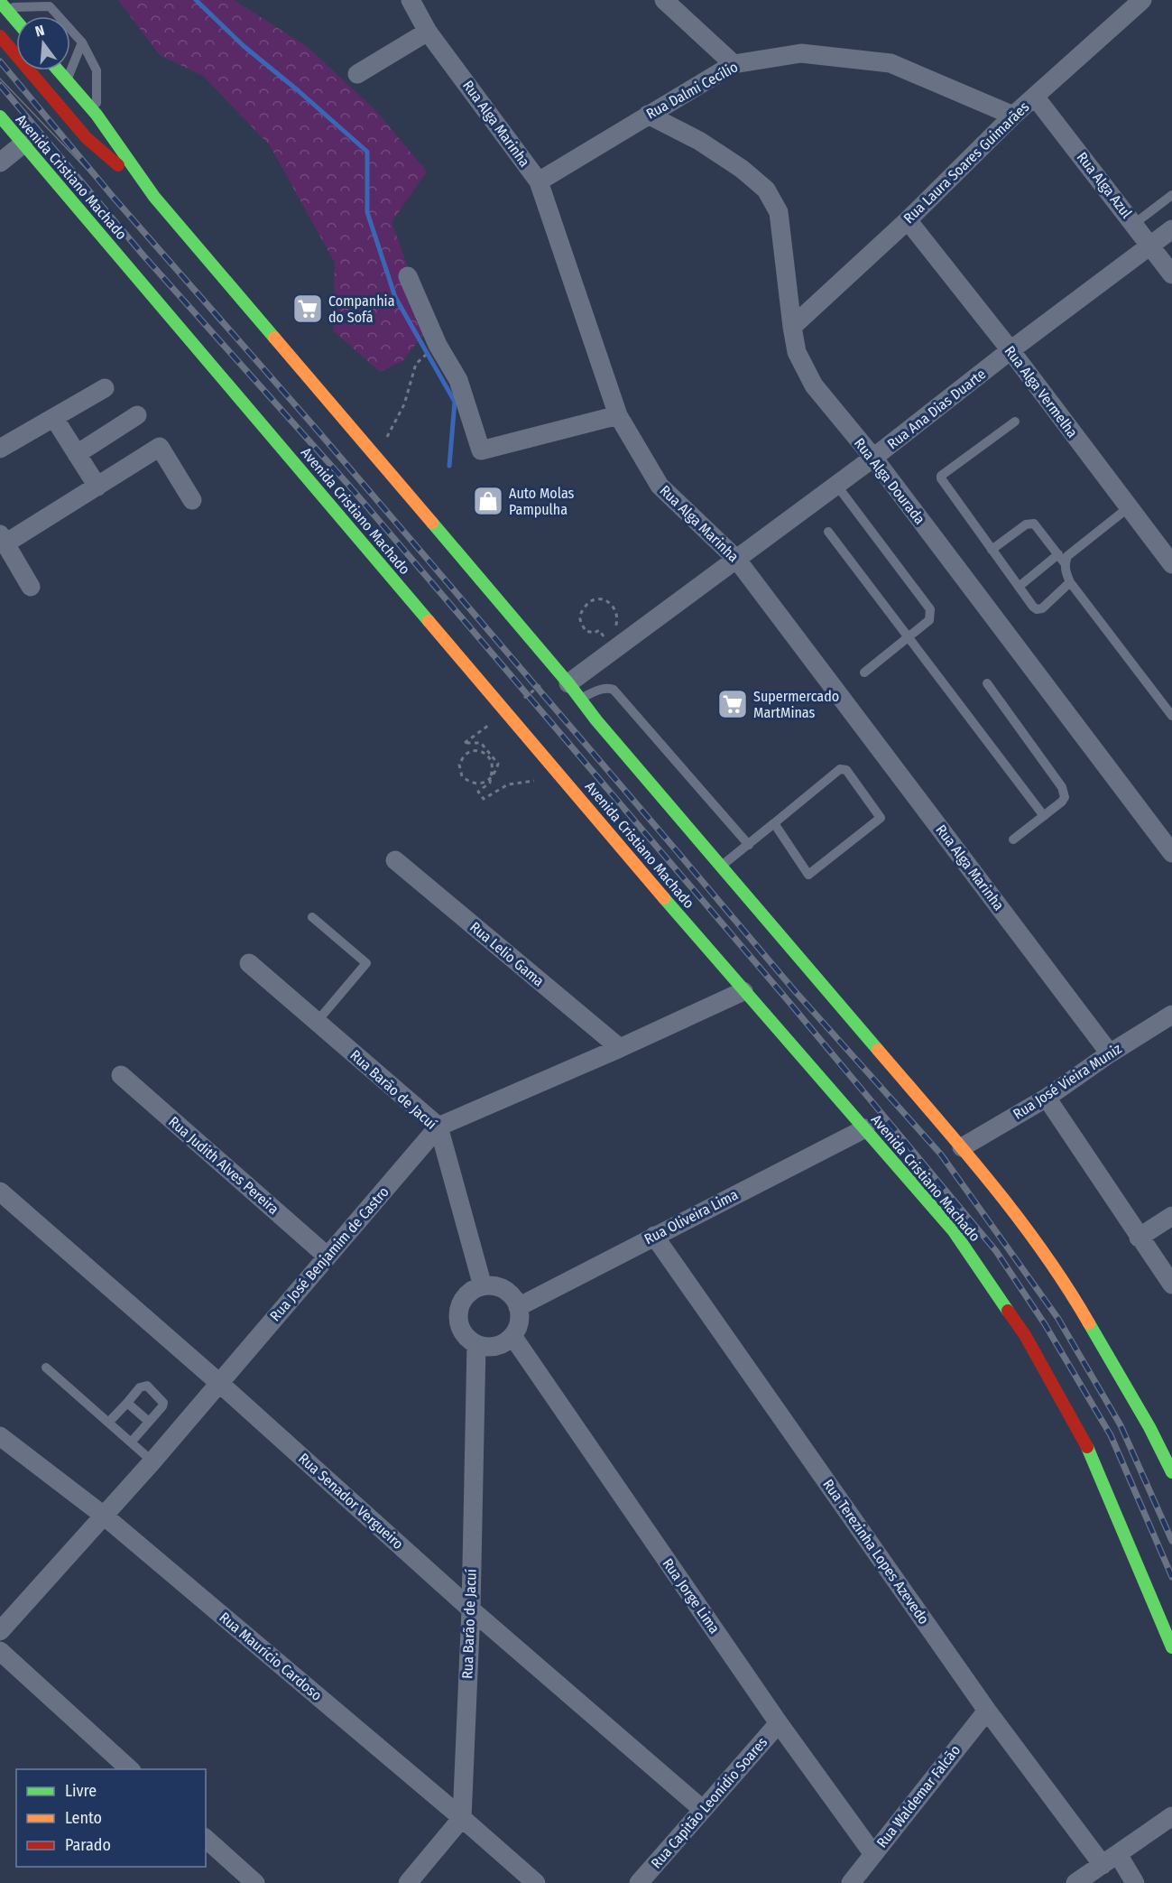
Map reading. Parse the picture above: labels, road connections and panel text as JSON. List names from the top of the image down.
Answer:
{
  "streets": {
    "highway": ["Avenida Cristiano Machado"],
    "street": [
      "Rua Dalmi Cecílio",
      "Rua Alga Marinha",
      "Rua Laura Soares Guimarães",
      "Rua Alga Azul",
      "Rua Alga Vermelha",
      "Rua Ana Dias Duarte",
      "Rua Alga Dourada",
      "Rua Lelio Gama",
      "Rua José Vieira Muniz",
      "Rua Barão de Jacuí",
      "Rua Judith Alves Pereira",
      "Rua Oliveira Lima",
      "Rua José Benjamim de Castro",
      "Rua Senador Vergueiro",
      "Rua Terezinha Lopes Azevedo",
      "Rua Jorge Lima",
      "Rua Maurício Cardoso",
      "Rua Waldemar Falcão",
      "Rua Capitão Leonídio Soares"
    ]
  },
  "crossings": [
    ["Rua Dalmi Cecílio", "Rua Alga Marinha"],
    ["Rua Dalmi Cecílio", "Rua Laura Soares Guimarães"],
    ["Rua Dalmi Cecílio", "Rua Alga Dourada"],
    ["Rua Alga Marinha", "Rua Ana Dias Duarte"],
    ["Rua Alga Marinha", "Rua José Vieira Muniz"],
    ["Rua Laura Soares Guimarães", "Rua Alga Azul"],
    ["Rua Laura Soares Guimarães", "Rua Alga Vermelha"],
    ["Rua Laura Soares Guimarães", "Rua Alga Dourada"],
    ["Avenida Cristiano Machado", "Rua Oliveira Lima"],
    ["Avenida Cristiano Machado", "Rua José Benjamim de Castro"],
    ["Rua Alga Azul", "Rua Ana Dias Duarte"],
    ["Rua Alga Vermelha", "Rua Ana Dias Duarte"],
    ["Rua Ana Dias Duarte", "Rua Alga Dourada"],
    ["Rua Lelio Gama", "Rua José Benjamim de Castro"],
    ["Rua Barão de Jacuí", "Rua Oliveira Lima"],
    ["Rua Barão de Jacuí", "Rua José Benjamim de Castro"],
    ["Rua Barão de Jacuí", "Rua Senador Vergueiro"],
    ["Rua Barão de Jacuí", "Rua Jorge Lima"],
    ["Rua Barão de Jacuí", "Rua Maurício Cardoso"],
    ["Rua Judith Alves Pereira", "Rua José Benjamim de Castro"],
    ["Rua Oliveira Lima", "Rua Terezinha Lopes Azevedo"],
    ["Rua Oliveira Lima", "Rua Jorge Lima"],
    ["Rua José Benjamim de Castro", "Rua Senador Vergueiro"],
    ["Rua José Benjamim de Castro", "Rua Maurício Cardoso"],
    ["Rua Senador Vergueiro", "Rua Capitão Leonídio Soares"],
    ["Rua Terezinha Lopes Azevedo", "Rua Waldemar Falcão"],
    ["Rua Jorge Lima", "Rua Waldemar Falcão"],
    ["Rua Jorge Lima", "Rua Capitão Leonídio Soares"]
  ],
  "places": {
    "supermarket": ["Companhia do Sofá", "Supermercado MartMinas"],
    "shop": ["Auto Molas Pampulha"]
  },
  "legend": ["Livre", "Lento", "Parado"],
  "north": "top"
}
